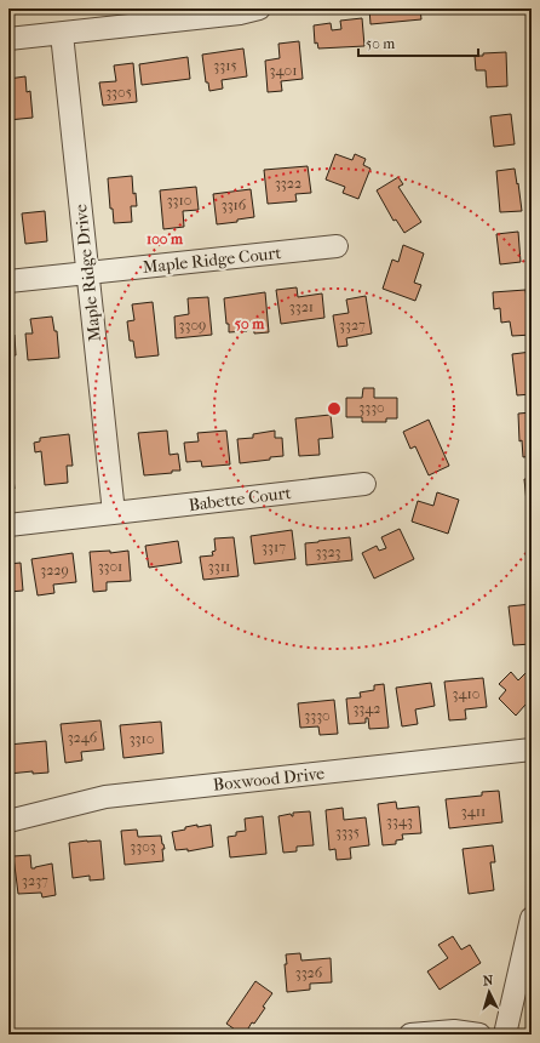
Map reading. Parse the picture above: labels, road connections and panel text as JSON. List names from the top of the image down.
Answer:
{
  "streets": {
    "street": [
      "Maple Ridge Court",
      "Maple Ridge Drive",
      "Babette Court",
      "Boxwood Drive"
    ]
  },
  "crossings": [
    ["Maple Ridge Court", "Maple Ridge Drive"],
    ["Maple Ridge Drive", "Babette Court"]
  ],
  "house_numbers": [
    "3315",
    "3401",
    "3305",
    "3322",
    "3310",
    "3316",
    "3321",
    "3309",
    "3327",
    "3330",
    "3317",
    "3323",
    "3301",
    "3311",
    "3229",
    "3410",
    "3342",
    "3330",
    "3246",
    "3310",
    "3411",
    "3343",
    "3335",
    "3303",
    "3237",
    "3326"
  ],
  "scale_bar": "50 m",
  "north": "top",
  "rings": ["100 m", "50 m"]
}
